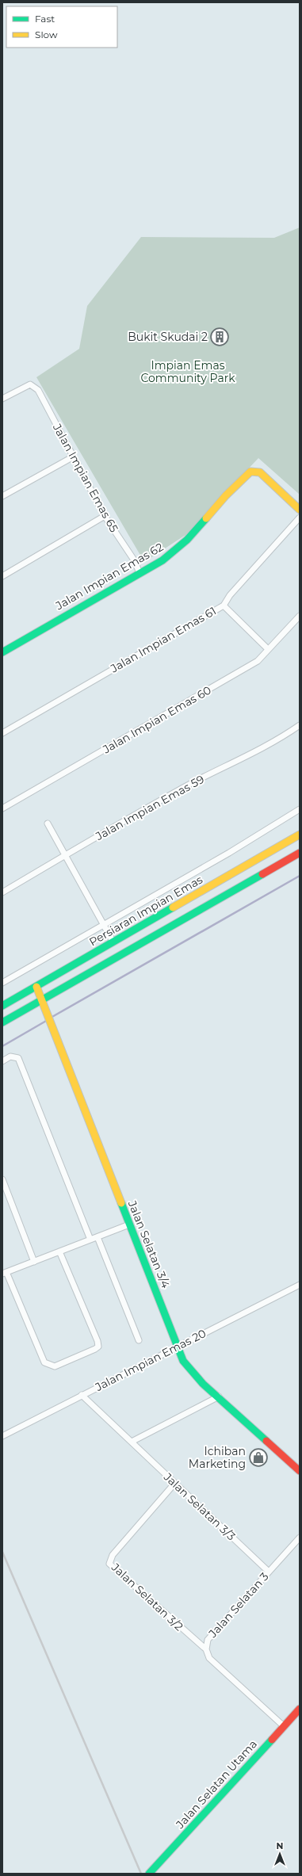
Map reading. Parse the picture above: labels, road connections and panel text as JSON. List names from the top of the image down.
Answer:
{
  "streets": {
    "street": [
      "Jalan Impian Emas 65",
      "Jalan Impian Emas 62",
      "Jalan Impian Emas 61",
      "Jalan Impian Emas 60",
      "Jalan Impian Emas 59",
      "Persiaran Impian Emas",
      "Jalan Selatan 3/4",
      "Jalan Impian Emas 20",
      "Jalan Selatan 3/3",
      "Jalan Selatan 3/2",
      "Jalan Selatan 3",
      "Jalan Selatan Utama"
    ]
  },
  "crossings": [
    ["Jalan Impian Emas 65", "Jalan Impian Emas 62"],
    ["Persiaran Impian Emas", "Jalan Selatan 3/4"],
    ["Jalan Selatan 3/4", "Jalan Impian Emas 20"],
    ["Jalan Impian Emas 20", "Jalan Selatan 3/3"],
    ["Jalan Selatan 3/3", "Jalan Selatan 3/2"],
    ["Jalan Selatan 3/3", "Jalan Selatan 3"],
    ["Jalan Selatan 3/2", "Jalan Selatan 3"],
    ["Jalan Selatan 3", "Jalan Selatan Utama"]
  ],
  "parks": ["Impian Emas Community Park"],
  "places": {
    "building": ["Bukit Skudai 2"],
    "shop": ["Ichiban Marketing"]
  },
  "legend": ["Fast", "Slow"],
  "north": "top"
}
